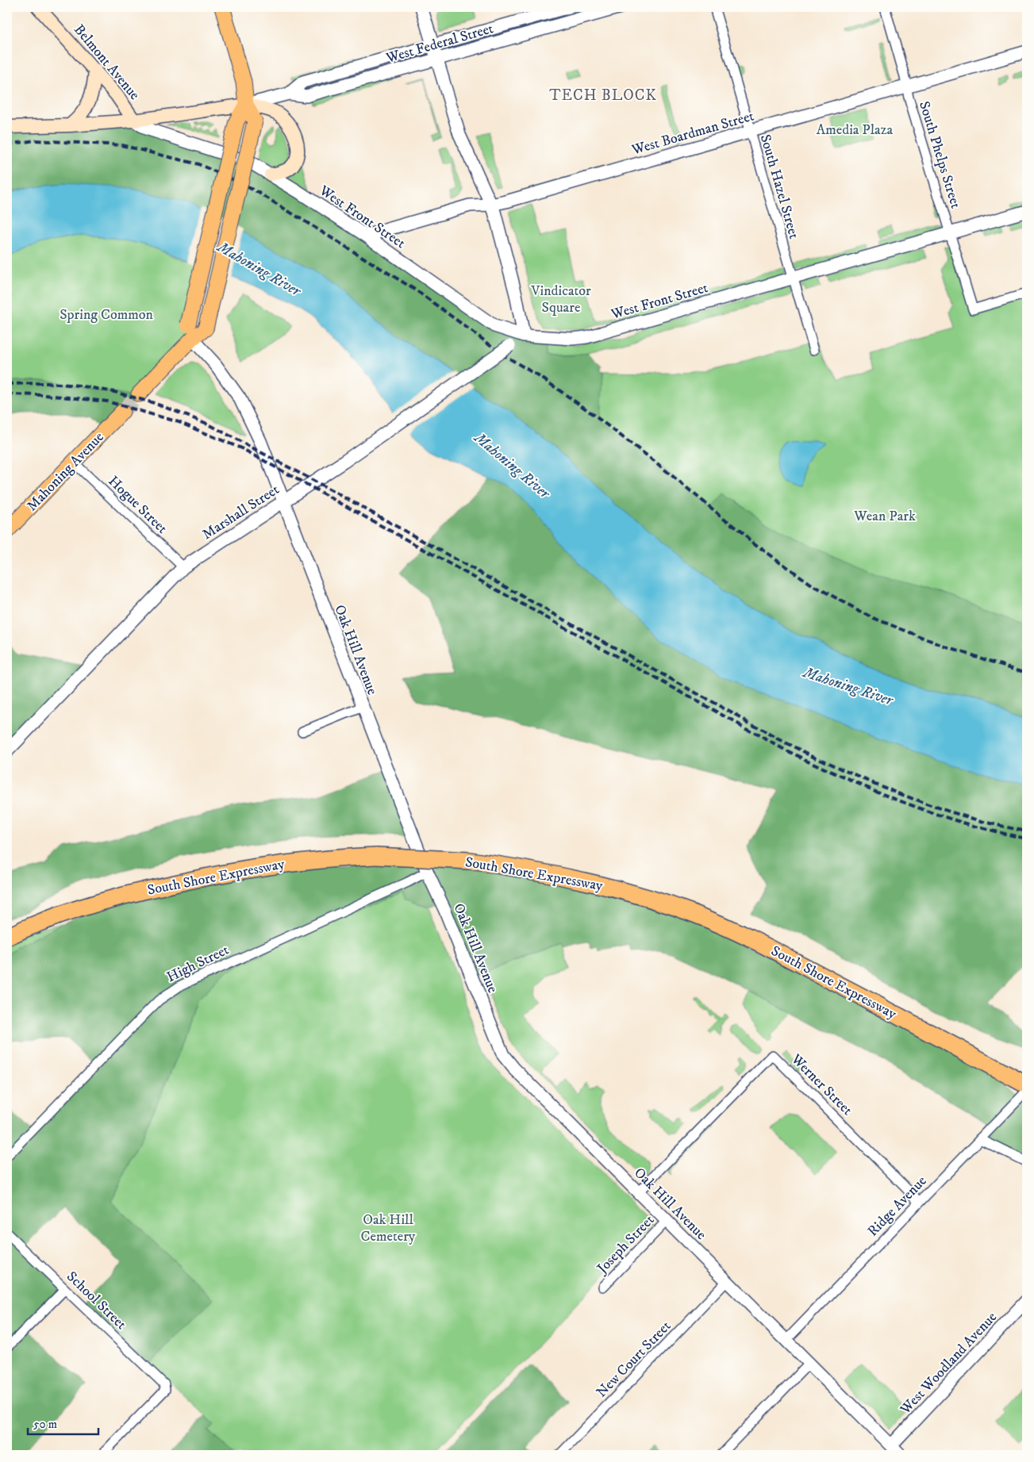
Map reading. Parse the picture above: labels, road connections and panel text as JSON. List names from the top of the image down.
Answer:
{
  "streets": {
    "highway": ["South Shore Expressway"],
    "main road": ["Belmont Avenue", "Mahoning Avenue"],
    "street": [
      "West Federal Street",
      "West Boardman Street",
      "South Phelps Street",
      "South Hazel Street",
      "West Front Street",
      "Hogue Street",
      "Marshall Street",
      "Oak Hill Avenue",
      "High Street",
      "Werner Street",
      "Ridge Avenue",
      "Joseph Street",
      "School Street",
      "New Court Street",
      "West Woodland Avenue"
    ]
  },
  "crossings": [
    ["Belmont Avenue", "West Front Street"],
    ["West Boardman Street", "South Phelps Street"],
    ["West Boardman Street", "South Hazel Street"],
    ["West Boardman Street", "West Front Street"],
    ["South Phelps Street", "West Front Street"],
    ["South Hazel Street", "West Front Street"],
    ["West Front Street", "Marshall Street"],
    ["Mahoning Avenue", "Hogue Street"],
    ["Hogue Street", "Marshall Street"],
    ["Marshall Street", "Oak Hill Avenue"],
    ["Oak Hill Avenue", "High Street"],
    ["Oak Hill Avenue", "Werner Street"],
    ["Oak Hill Avenue", "Ridge Avenue"],
    ["Oak Hill Avenue", "Joseph Street"],
    ["Oak Hill Avenue", "New Court Street"],
    ["Oak Hill Avenue", "West Woodland Avenue"],
    ["Werner Street", "Ridge Avenue"]
  ],
  "districts": ["TECH BLOCK"],
  "water": ["Mahoning River"],
  "parks": [
    "Amedia Plaza",
    "Vindicator Square",
    "Spring Common",
    "Wean Park",
    "Oak Hill Cemetery"
  ],
  "scale_bar": "50 m"
}
